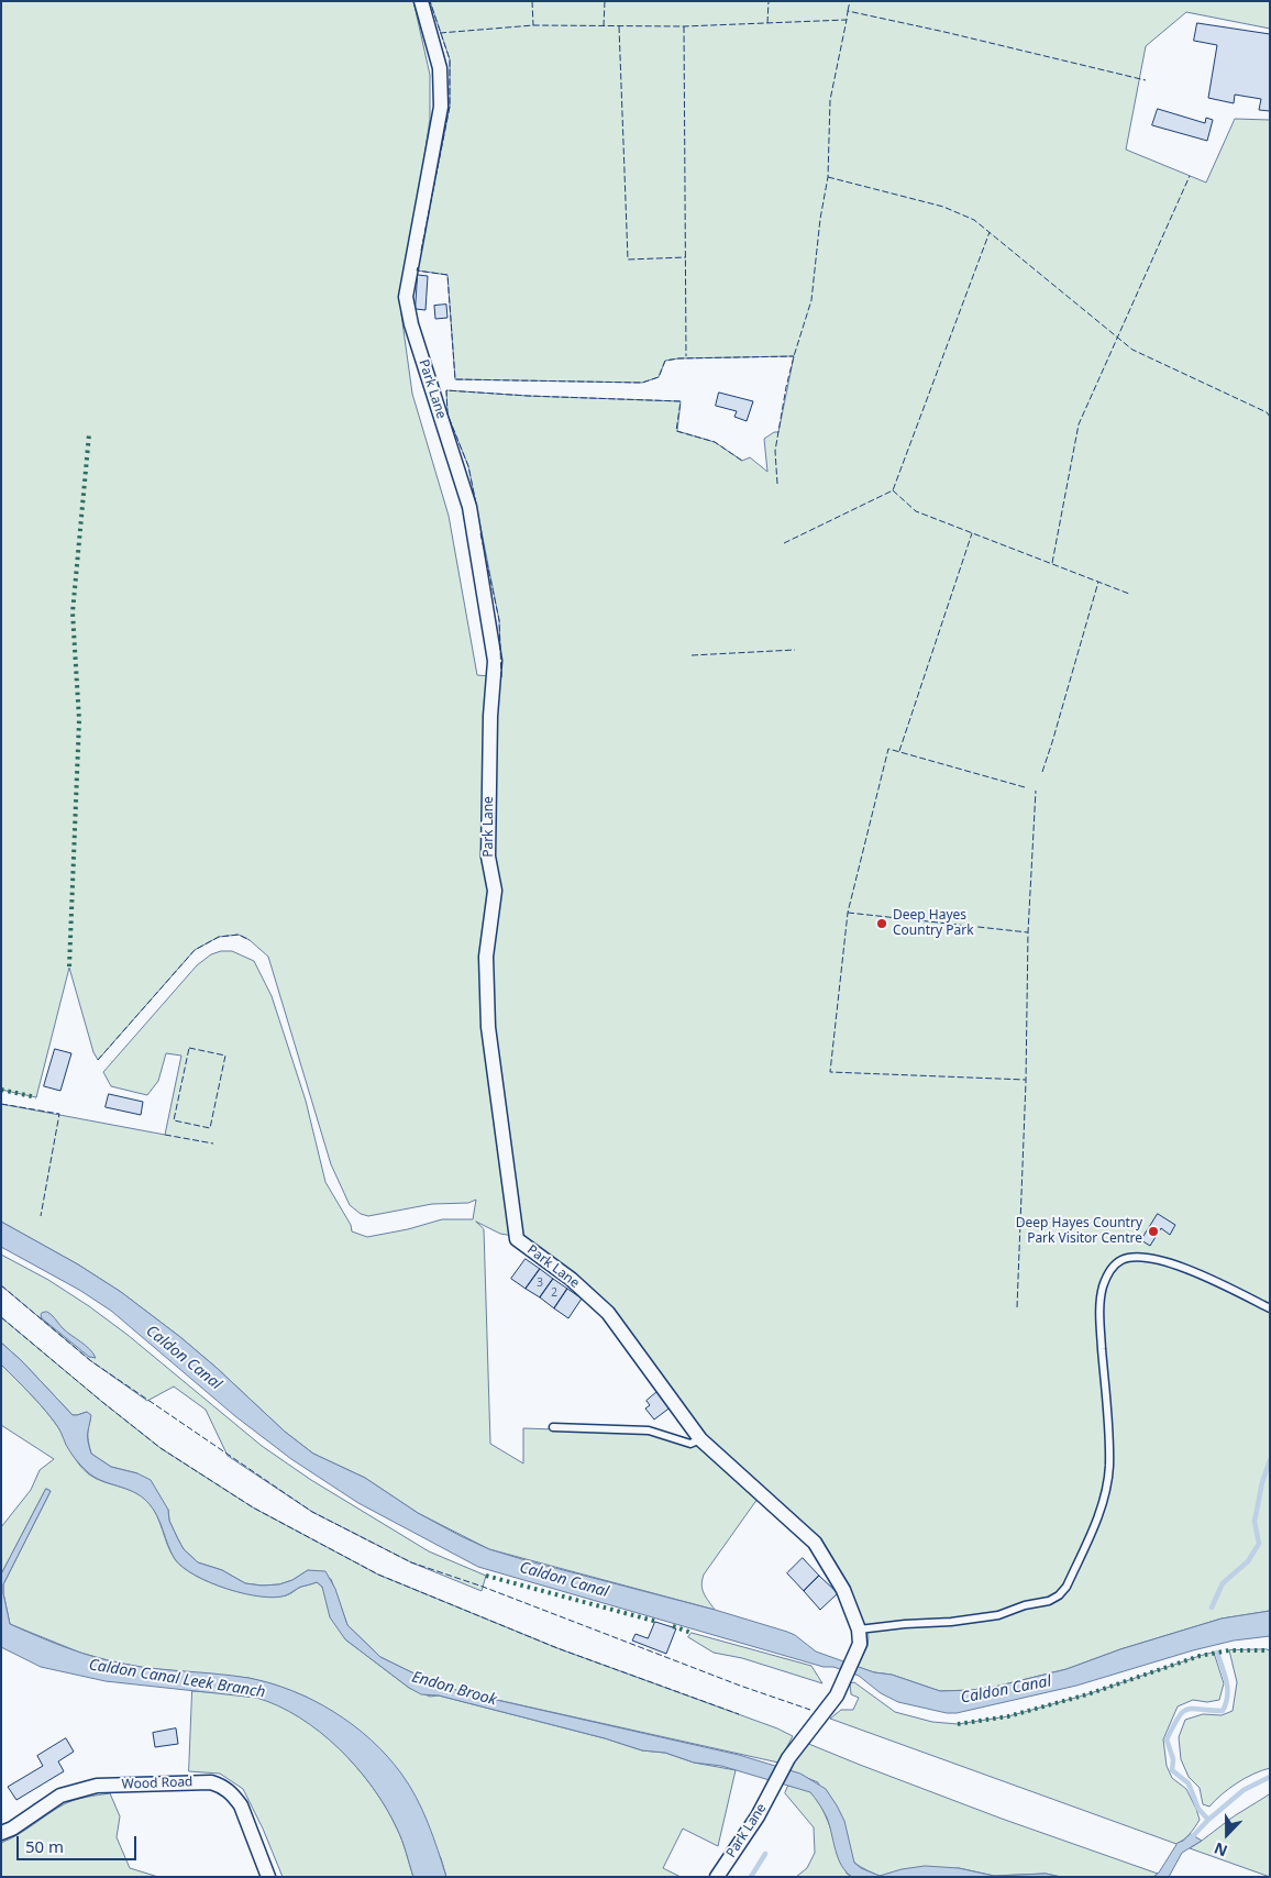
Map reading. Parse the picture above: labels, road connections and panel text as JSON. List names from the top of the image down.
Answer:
{
  "streets": {
    "street": ["Park Lane", "Wood Road"]
  },
  "water": ["Caldon Canal", "Caldon Canal Leek Branch", "Endon Brook"],
  "places": ["Deep Hayes Country Park", "Deep Hayes Country Park Visitor Centre"],
  "house_numbers": ["3", "2"],
  "scale_bar": "50 m",
  "north": "bottom"
}
